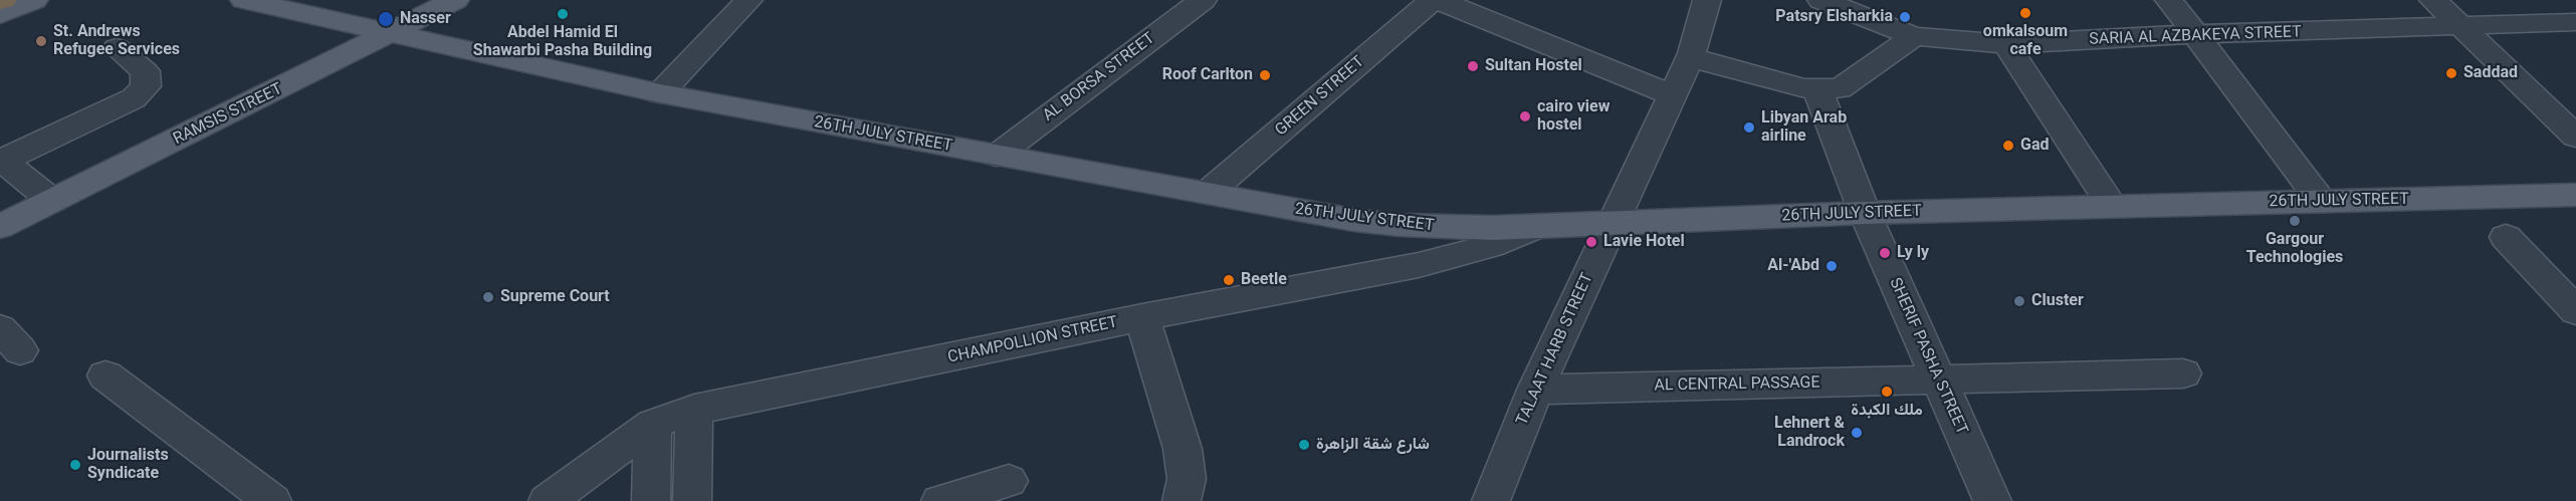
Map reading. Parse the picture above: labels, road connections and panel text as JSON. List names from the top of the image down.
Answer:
{
  "streets": {
    "main road": ["RAMSIS STREET", "26TH JULY STREET"],
    "street": [
      "SARIA AL AZBAKEYA STREET",
      "AL BORSA STREET",
      "GREEN STREET",
      "CHAMPOLLION STREET",
      "TALAAT HARB STREET",
      "SHERIF PASHA STREET",
      "AL CENTRAL PASSAGE"
    ]
  },
  "crossings": [
    ["AL BORSA STREET", "26TH JULY STREET"],
    ["GREEN STREET", "26TH JULY STREET"],
    ["RAMSIS STREET", "26TH JULY STREET"],
    ["26TH JULY STREET", "CHAMPOLLION STREET"],
    ["26TH JULY STREET", "TALAAT HARB STREET"],
    ["26TH JULY STREET", "SHERIF PASHA STREET"],
    ["TALAAT HARB STREET", "AL CENTRAL PASSAGE"],
    ["SHERIF PASHA STREET", "AL CENTRAL PASSAGE"]
  ],
  "places": [
    "omkalsoum cafe",
    "Abdel Hamid El Shawarbi Pasha Building",
    "Patsry Elsharkia",
    "Nasser",
    "St. Andrews Refugee Services",
    "Sultan Hostel",
    "Saddad",
    "Roof Carlton",
    "cairo view hostel",
    "Libyan Arab airline",
    "Gad",
    "Gargour Technologies",
    "Lavie Hotel",
    "Ly ly",
    "Al-'Abd",
    "Beetle",
    "Supreme Court",
    "Cluster",
    "ملك الكبدة",
    "Lehnert & Landrock",
    "شارع شقة الزاهرة",
    "Journalists Syndicate"
  ]
}
